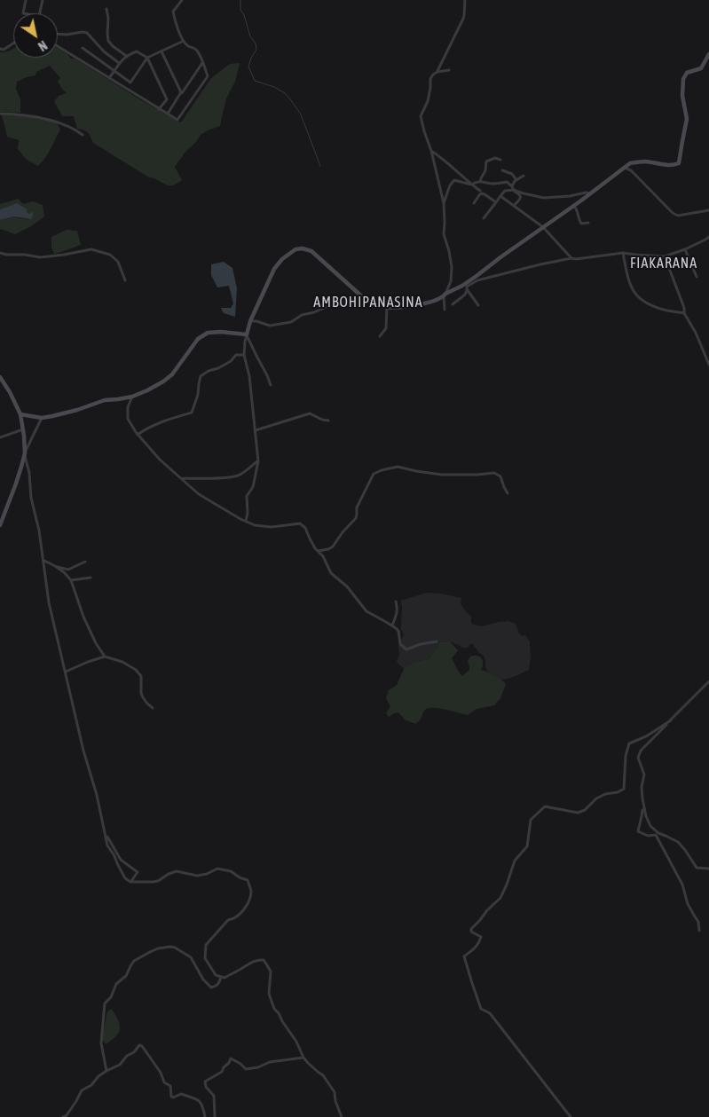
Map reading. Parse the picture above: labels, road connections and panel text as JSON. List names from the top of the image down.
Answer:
{
  "districts": ["FIAKARANA", "AMBOHIPANASINA"],
  "north": "bottom right"
}
